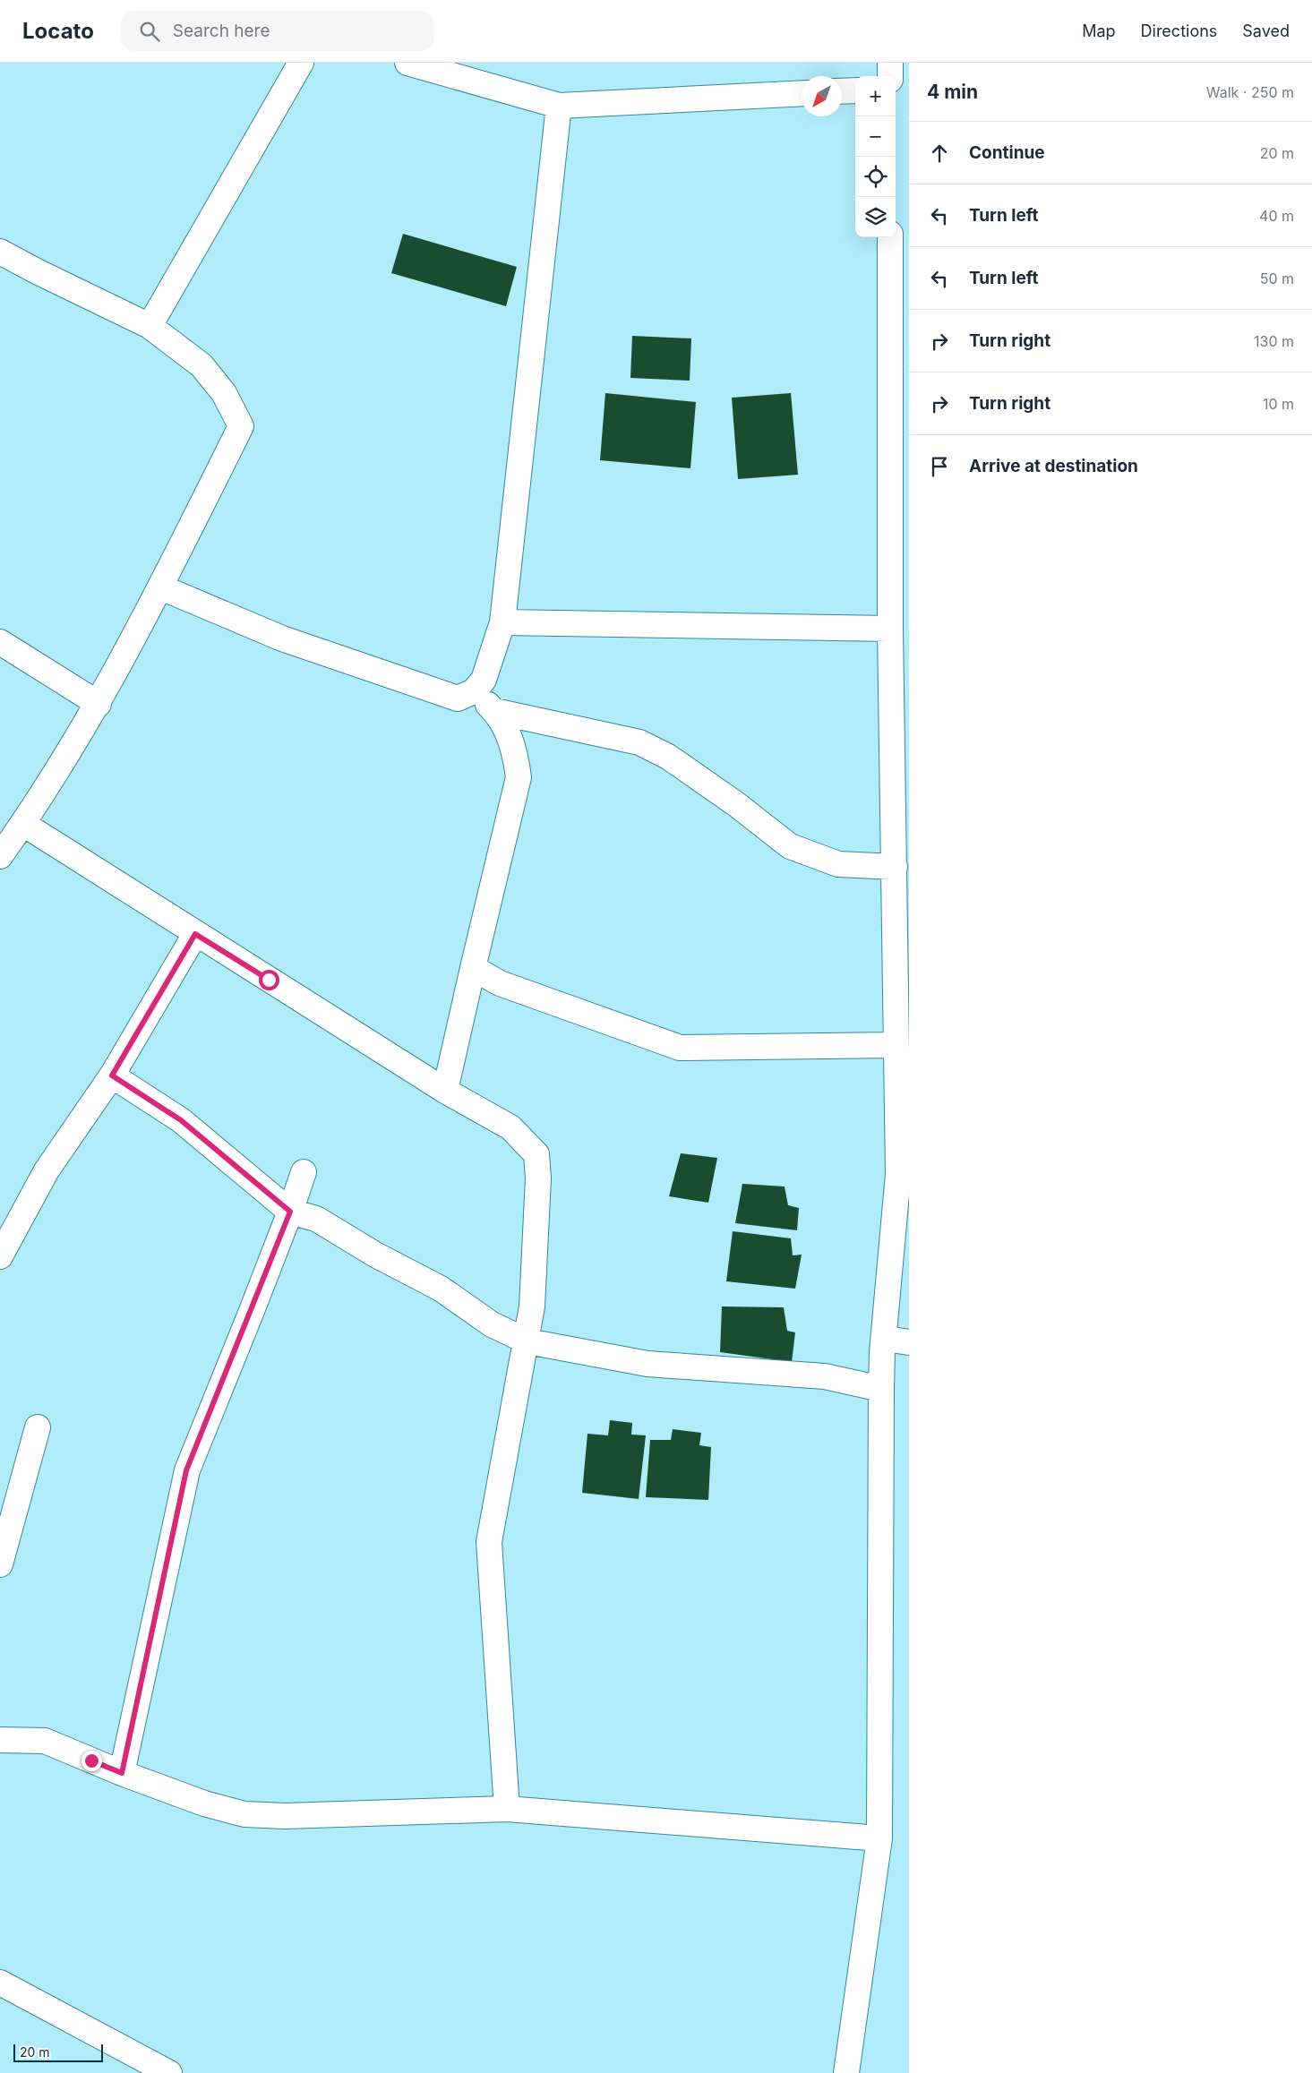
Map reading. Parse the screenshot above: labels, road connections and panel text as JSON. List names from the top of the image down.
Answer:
{
  "scale_bar": "20 m",
  "north": "bottom left",
  "page": {
    "header": "Locato",
    "search": "Search here",
    "nav": ["Map", "Directions", "Saved"],
    "heading": ["4 min", "Walk · 250 m"],
    "map_buttons": ["+", "−"],
    "list": [
      ["Continue", "20 m"],
      ["Turn left", "40 m"],
      ["Turn left", "50 m"],
      ["Turn right", "130 m"],
      ["Turn right", "10 m"],
      "Arrive at destination"
    ],
    "scale": "20 m"
  }
}
